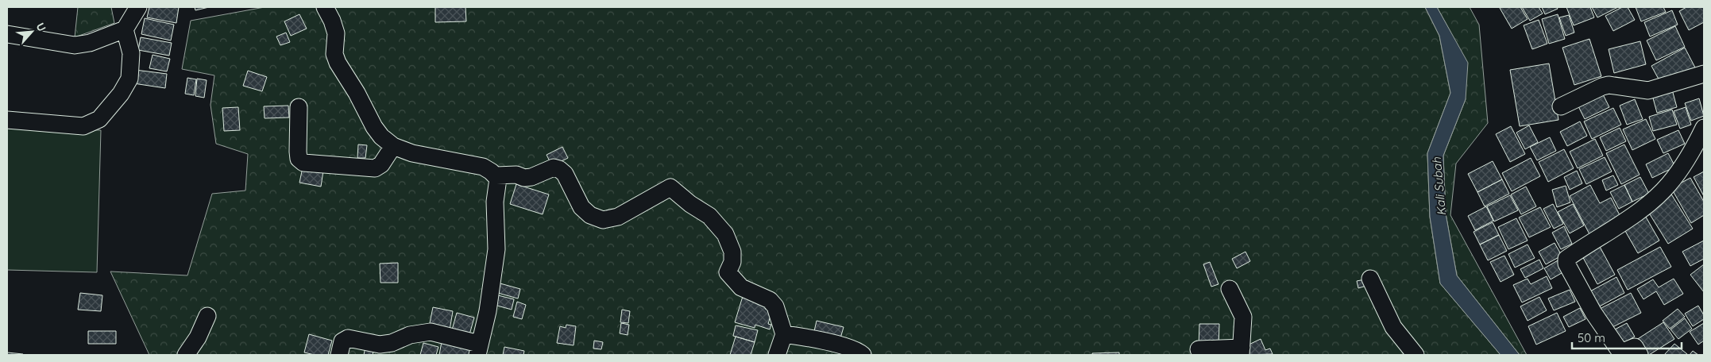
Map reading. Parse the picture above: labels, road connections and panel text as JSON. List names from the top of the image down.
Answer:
{
  "water": ["Kali Subah"],
  "scale_bar": "50 m",
  "north": "top right"
}
